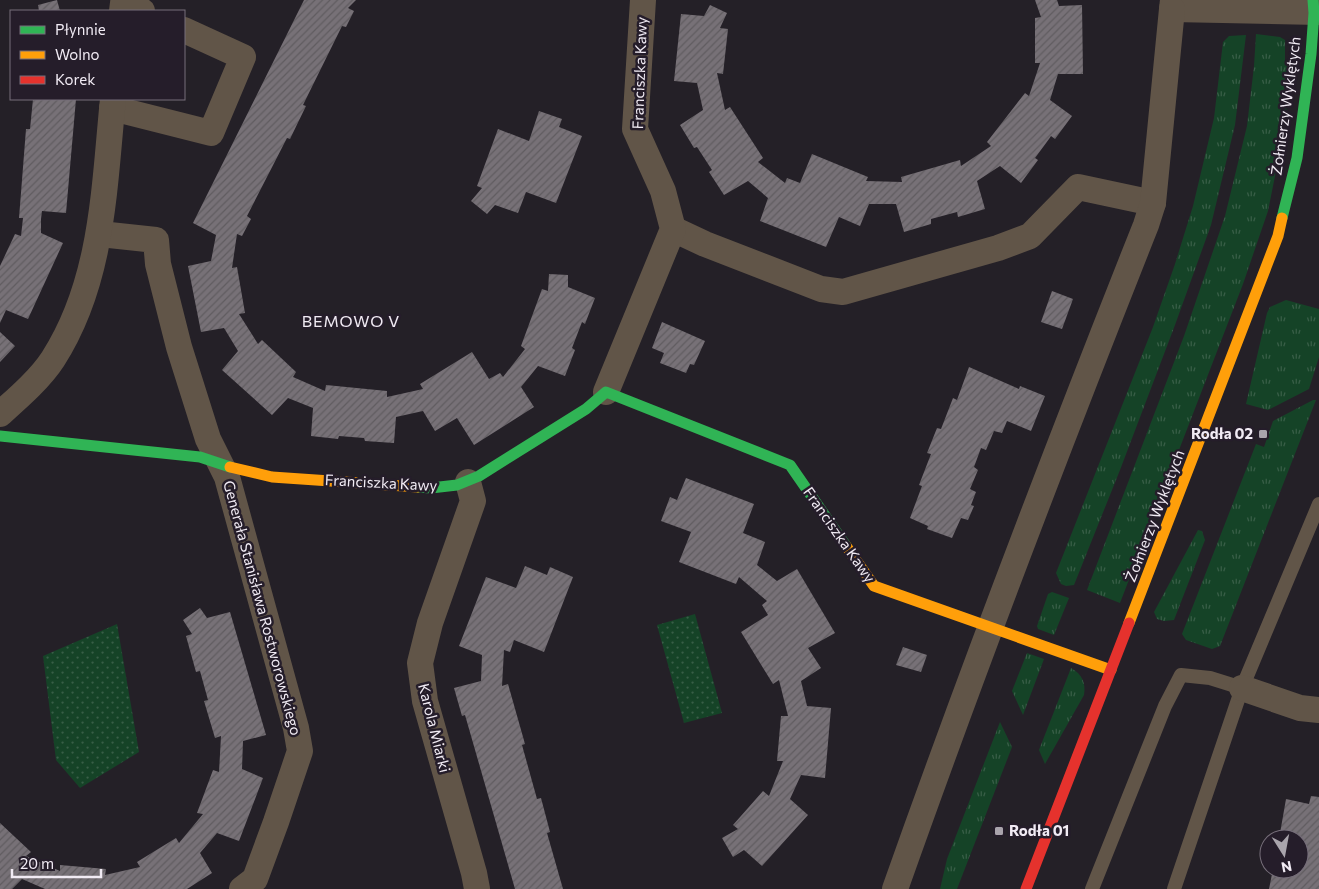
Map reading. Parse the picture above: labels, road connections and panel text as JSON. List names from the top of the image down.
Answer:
{
  "streets": {
    "street": [
      "Franciszka Kawy",
      "Żołnierzy Wyklętych",
      "Generała Stanisława Rostworowskiego",
      "Karola Miarki"
    ]
  },
  "crossings": [
    ["Franciszka Kawy", "Żołnierzy Wyklętych"],
    ["Franciszka Kawy", "Generała Stanisława Rostworowskiego"],
    ["Franciszka Kawy", "Karola Miarki"]
  ],
  "districts": ["BEMOWO V"],
  "places": {
    "transit": ["Rodła 02", "Rodła 01"]
  },
  "legend": ["Płynnie", "Wolno", "Korek"],
  "scale_bar": "20 m",
  "north": "bottom"
}
